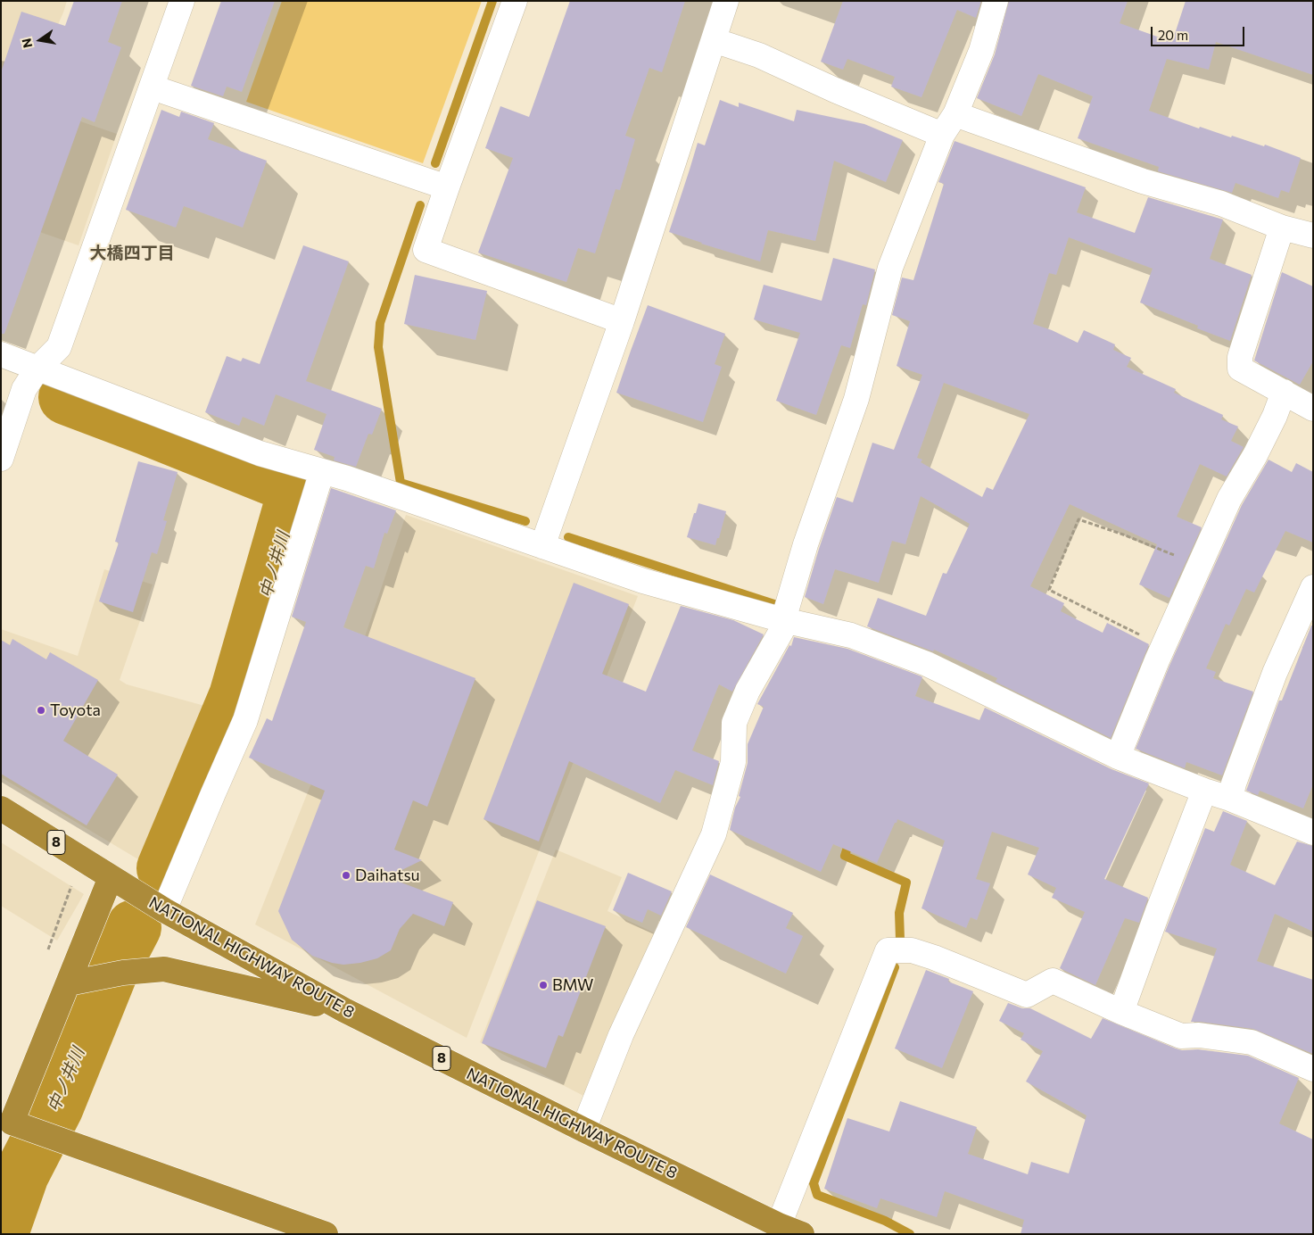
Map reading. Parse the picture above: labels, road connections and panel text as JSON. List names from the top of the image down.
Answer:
{
  "streets": {
    "highway": ["8", "NATIONAL HIGHWAY ROUTE 8"]
  },
  "crossings": [
    ["8", "NATIONAL HIGHWAY ROUTE 8"]
  ],
  "districts": ["大橋四丁目"],
  "water": ["中ノ井川"],
  "places": ["Toyota", "Daihatsu", "BMW"],
  "scale_bar": "20 m",
  "north": "left"
}
